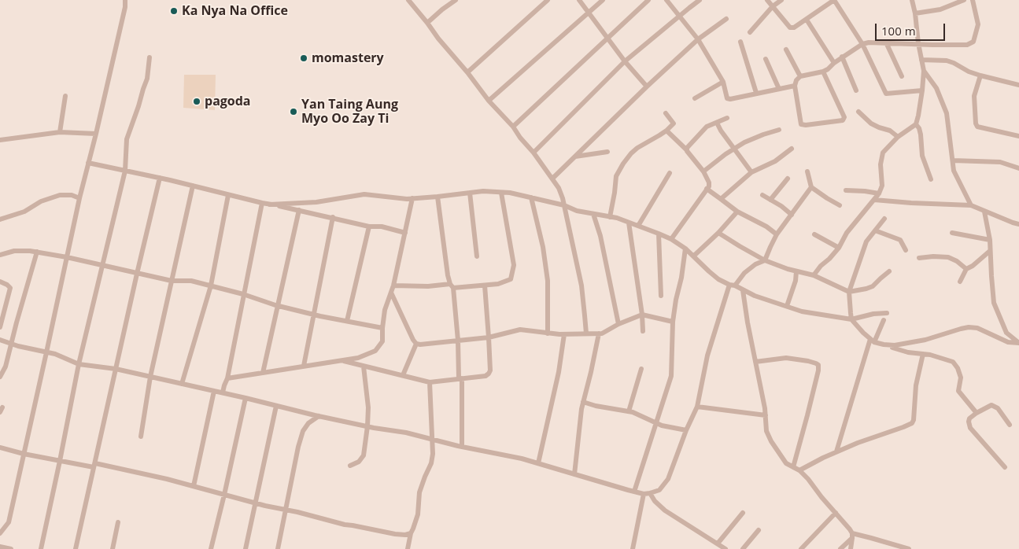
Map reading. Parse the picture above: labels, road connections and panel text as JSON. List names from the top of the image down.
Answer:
{
  "places": [
    "Ka Nya Na Office",
    "momastery",
    "pagoda",
    "Yan Taing Aung Myo Oo Zay Ti"
  ],
  "scale_bar": "100 m"
}
